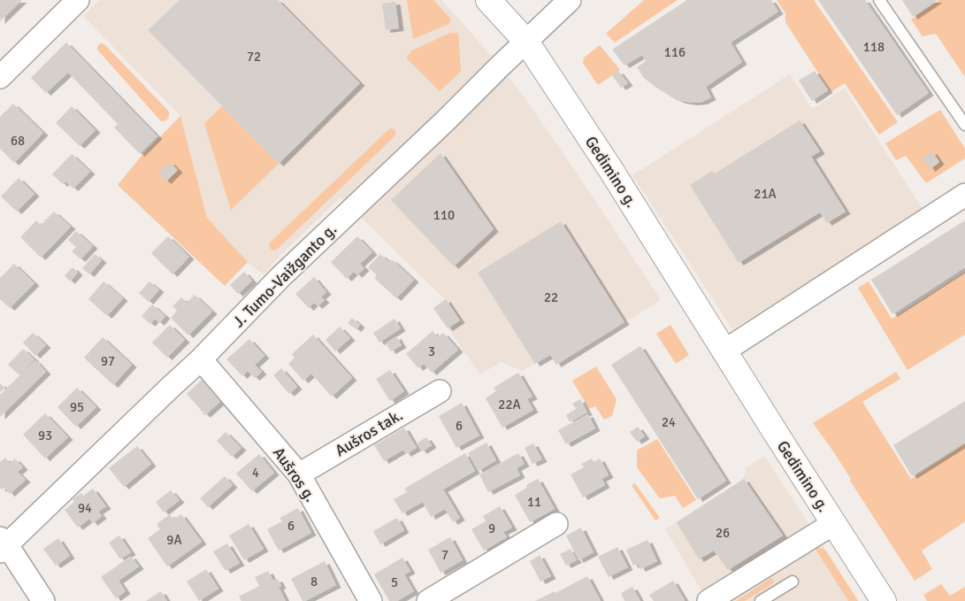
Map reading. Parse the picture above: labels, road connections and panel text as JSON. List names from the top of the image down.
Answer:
{
  "streets": {
    "main road": ["Gedimino g."],
    "street": ["J. Tumo-Vaižganto g.", "Aušros tak.", "Aušros g."]
  },
  "crossings": [
    ["Gedimino g.", "J. Tumo-Vaižganto g."],
    ["J. Tumo-Vaižganto g.", "Aušros g."],
    ["Aušros tak.", "Aušros g."]
  ],
  "house_numbers": [
    "118",
    "116",
    "72",
    "68",
    "21A",
    "110",
    "22",
    "3",
    "97",
    "22A",
    "95",
    "24",
    "6",
    "93",
    "4",
    "11",
    "94",
    "6",
    "9",
    "26",
    "9A",
    "7",
    "8",
    "5"
  ]
}
